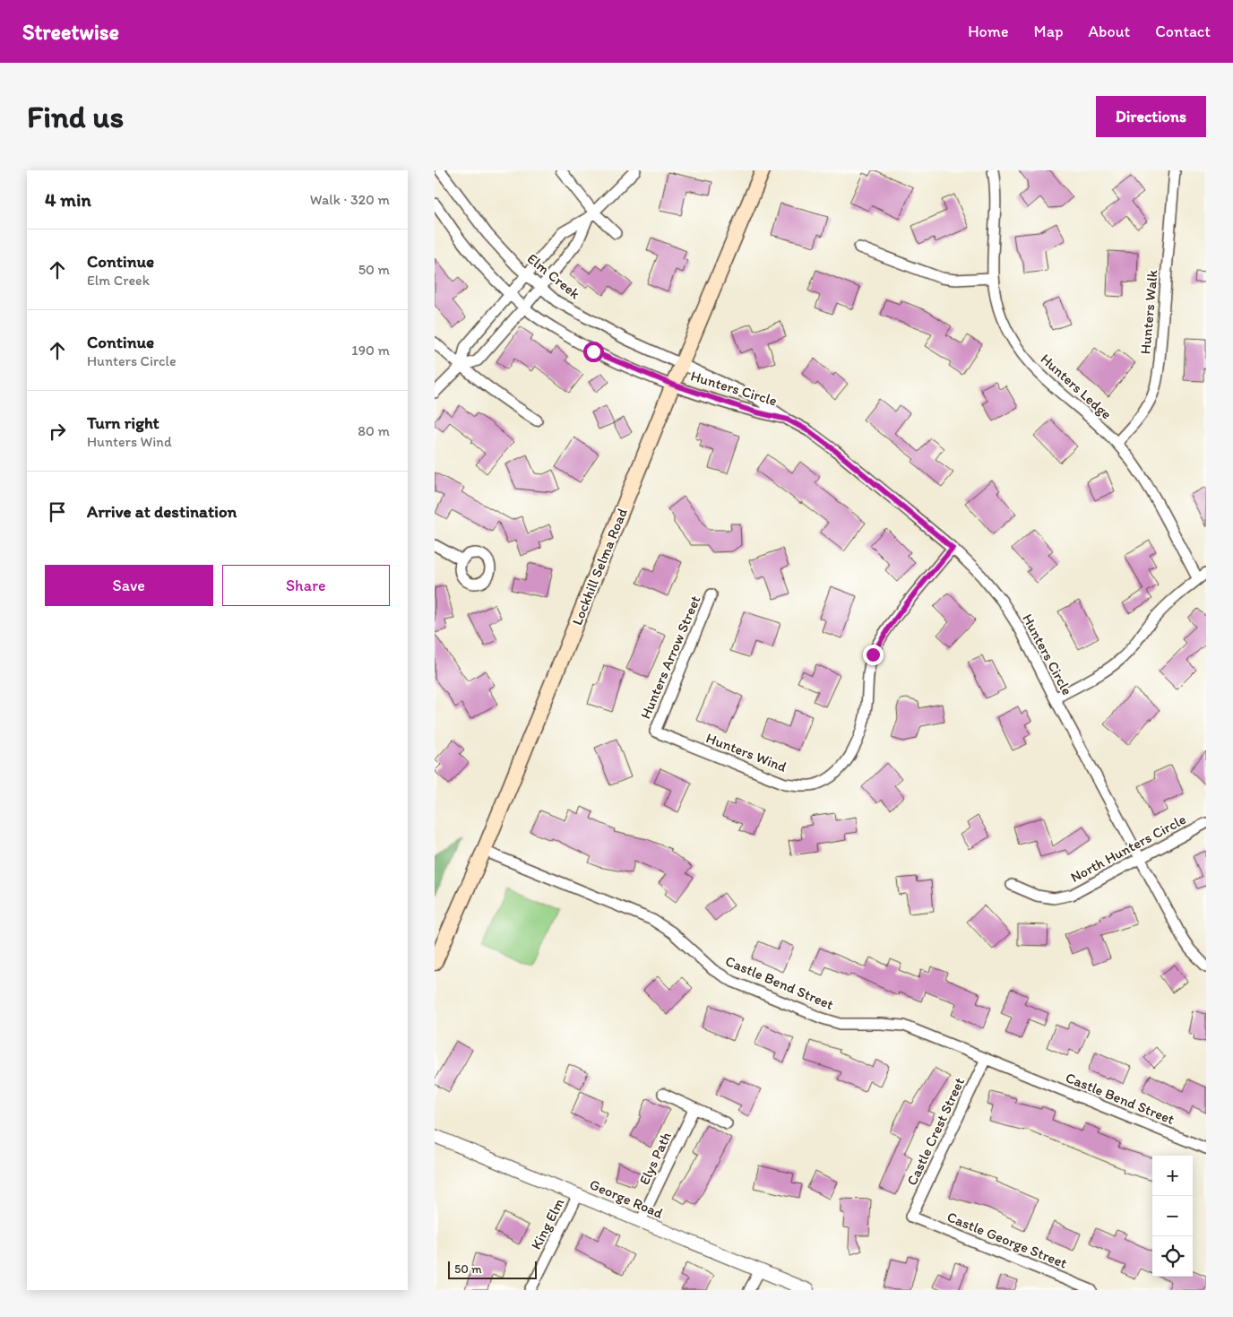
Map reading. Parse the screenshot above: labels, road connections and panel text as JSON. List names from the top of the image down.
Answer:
{
  "streets": {
    "main road": ["Lockhill Selma Road"],
    "street": [
      "Elm Creek",
      "Hunters Walk",
      "Hunters Ledge",
      "Hunters Circle",
      "Hunters Arrow Street",
      "Hunters Wind",
      "North Hunters Circle",
      "Castle Bend Street",
      "Castle Crest Street",
      "Elys Path",
      "George Road",
      "King Elm",
      "Castle George Street"
    ]
  },
  "crossings": [
    ["Elm Creek", "Hunters Circle"],
    ["Elm Creek", "Lockhill Selma Road"],
    ["Hunters Walk", "Hunters Ledge"],
    ["Hunters Circle", "Lockhill Selma Road"],
    ["Hunters Circle", "Hunters Wind"],
    ["Hunters Circle", "North Hunters Circle"],
    ["Lockhill Selma Road", "Castle Bend Street"],
    ["Hunters Arrow Street", "Hunters Wind"],
    ["Castle Bend Street", "Castle Crest Street"],
    ["Castle Crest Street", "Castle George Street"],
    ["Elys Path", "George Road"],
    ["George Road", "King Elm"]
  ],
  "scale_bar": "50 m",
  "page": {
    "header": "Streetwise",
    "nav": [
      "Home",
      "Map",
      "About",
      "Contact"
    ],
    "buttons": [
      "Directions",
      ["Save", "Share"]
    ],
    "title": "Find us",
    "heading": ["4 min", "Walk · 320 m"],
    "list": [
      ["Continue", "Elm Creek", "50 m"],
      ["Continue", "Hunters Circle", "190 m"],
      ["Turn right", "Hunters Wind", "80 m"],
      "Arrive at destination"
    ],
    "map_buttons": ["+", "−"],
    "scale": "50 m"
  }
}
